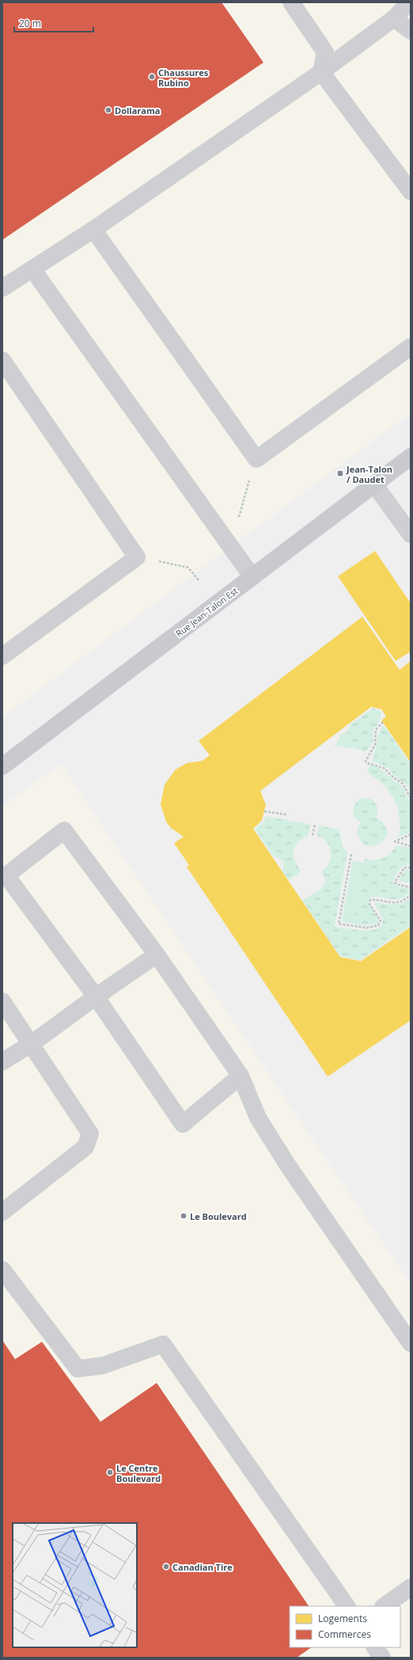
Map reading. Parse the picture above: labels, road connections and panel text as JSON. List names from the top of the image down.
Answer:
{
  "streets": {
    "main road": ["Rue Jean-Talon Est"]
  },
  "places": {
    "other": [
      "Chaussures Rubino",
      "Dollarama",
      "Le Boulevard",
      "Le Centre Boulevard",
      "Canadian Tire"
    ],
    "transit": ["Jean-Talon / Daudet"]
  },
  "legend": ["Logements", "Commerces"],
  "scale_bar": "20 m"
}
